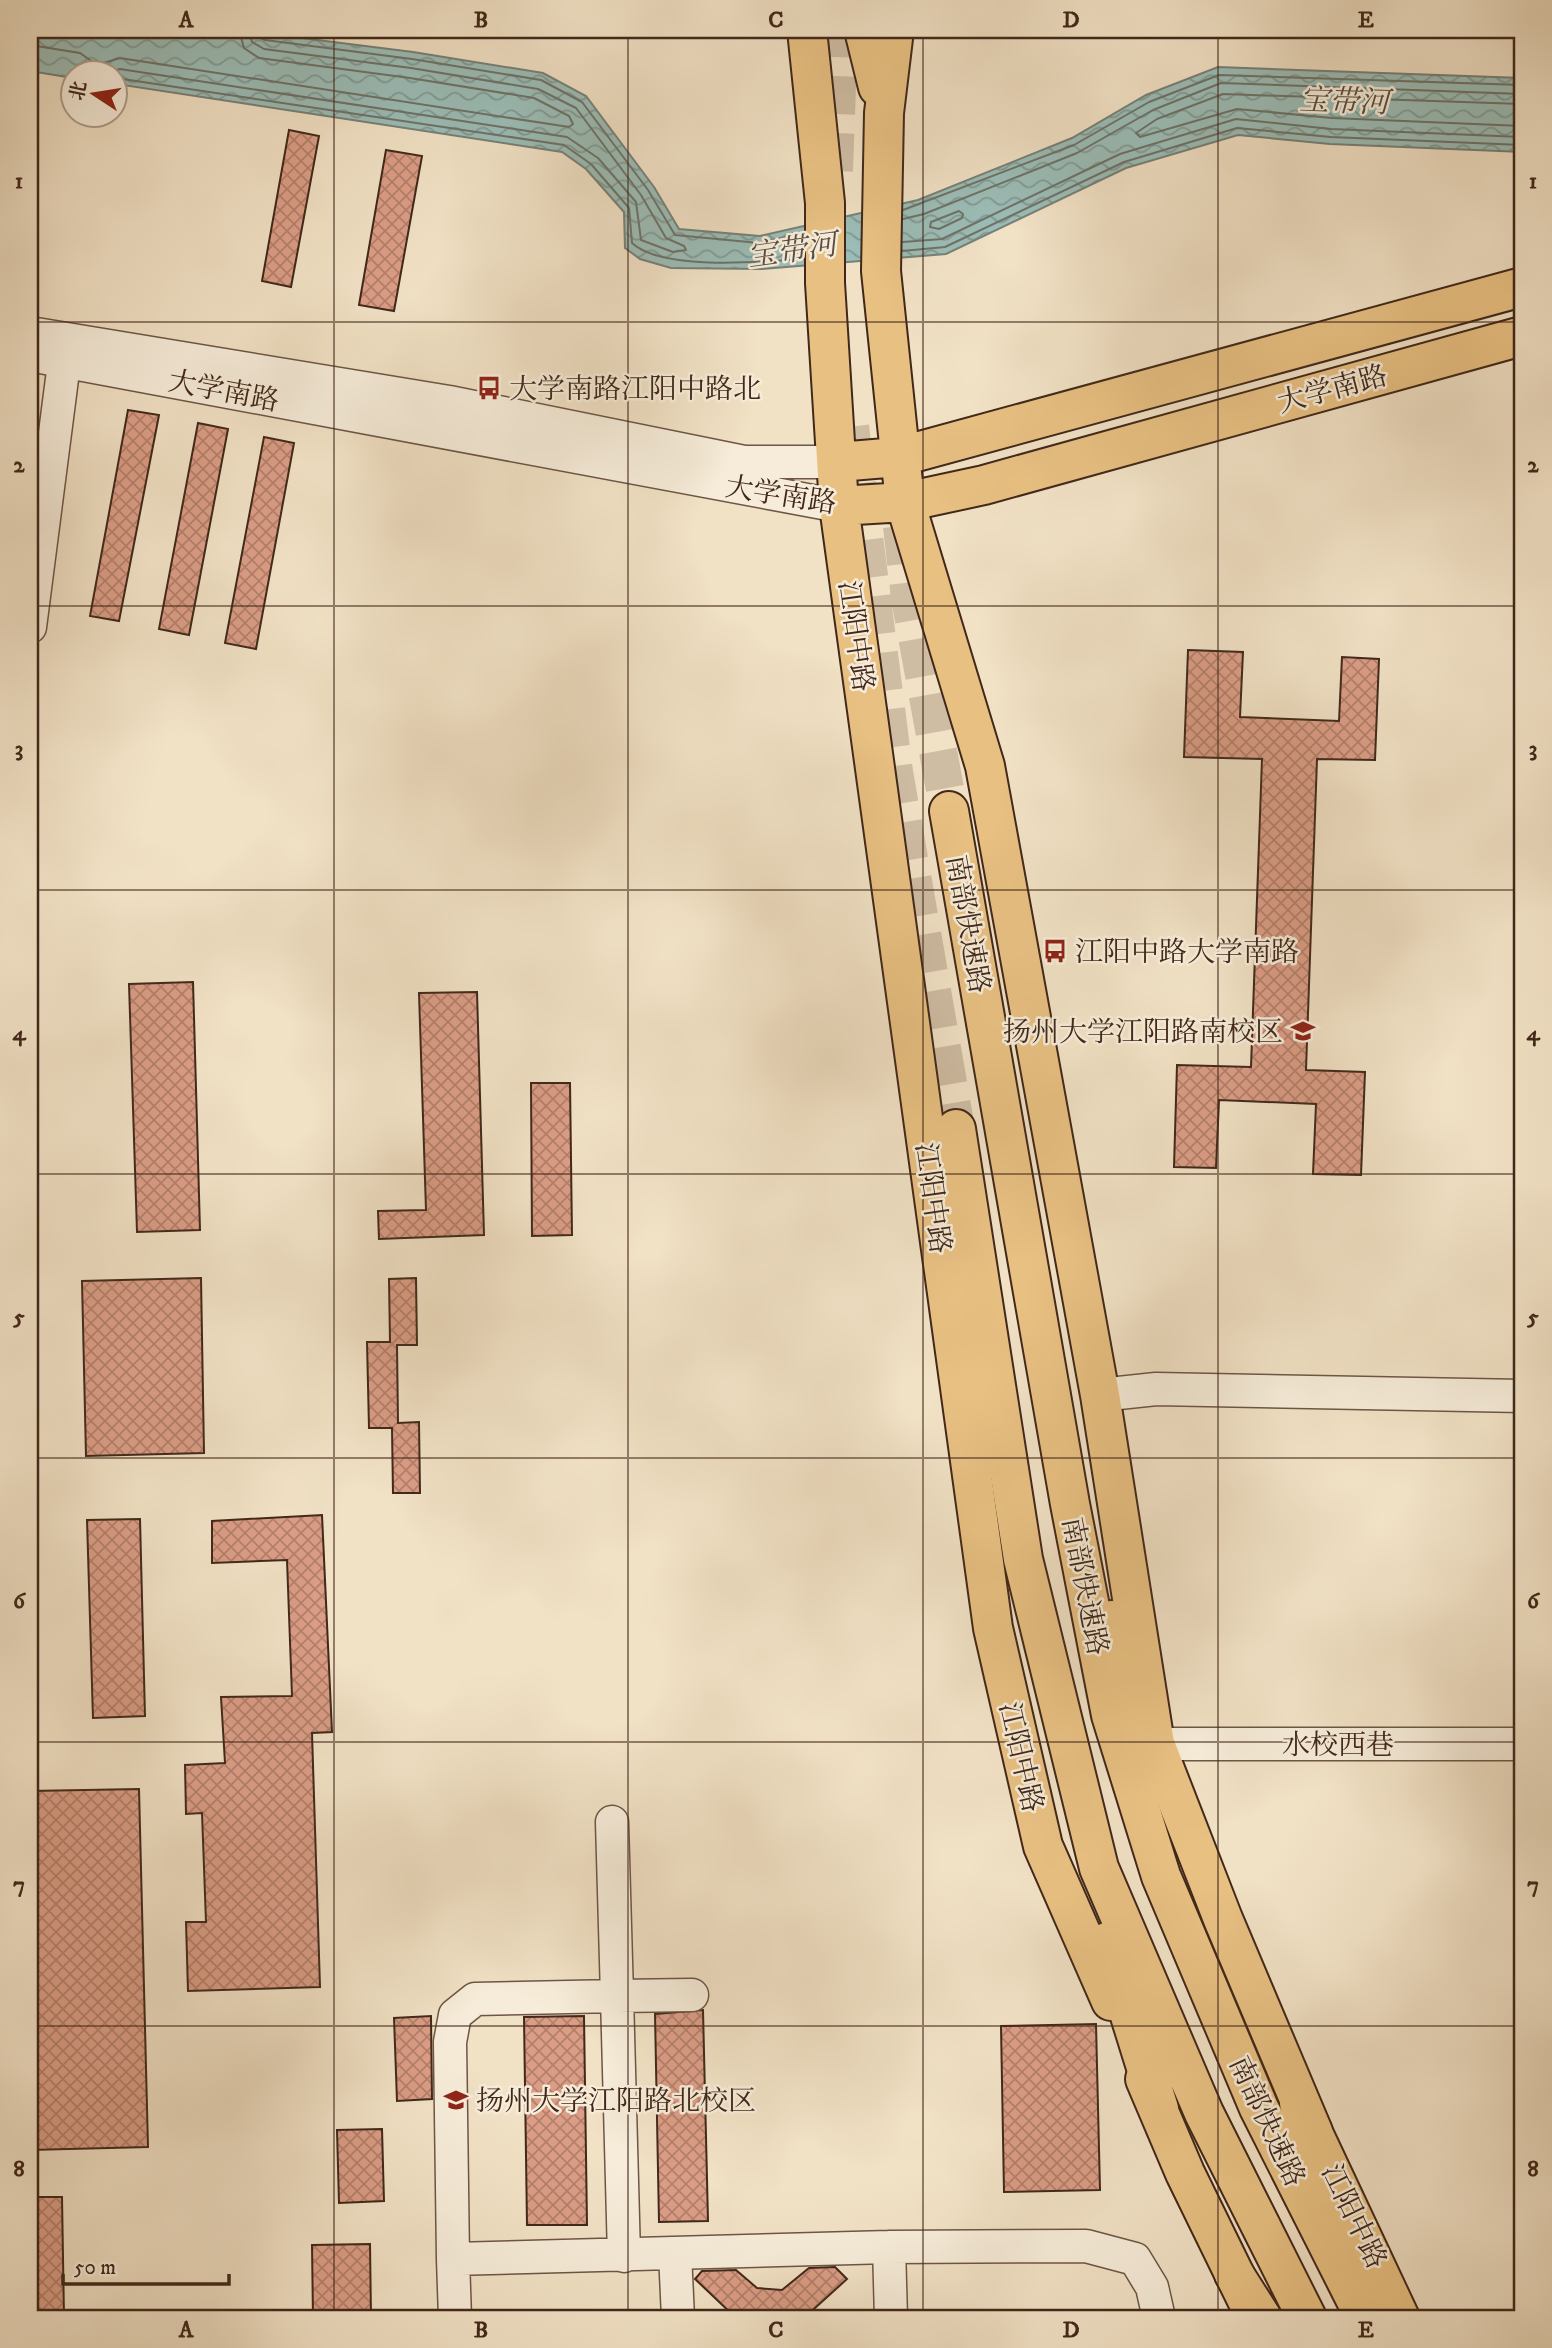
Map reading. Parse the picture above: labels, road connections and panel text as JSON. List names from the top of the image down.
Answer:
{
  "streets": {
    "main road": ["大学南路", "江阳中路", "南部快速路"],
    "street": ["水校西巷"]
  },
  "crossings": [
    ["大学南路", "江阳中路"],
    ["江阳中路", "水校西巷"]
  ],
  "water": ["宝带河"],
  "places": {
    "bus stop": ["大学南路江阳中路北", "江阳中路大学南路"],
    "school or university": ["扬州大学江阳路南校区", "扬州大学江阳路北校区"]
  },
  "scale_bar": "50 m",
  "north": "left",
  "grid": {
    "columns": [
      "A",
      "B",
      "C",
      "D",
      "E"
    ],
    "rows": [
      "1",
      "2",
      "3",
      "4",
      "5",
      "6",
      "7",
      "8"
    ]
  }
}
